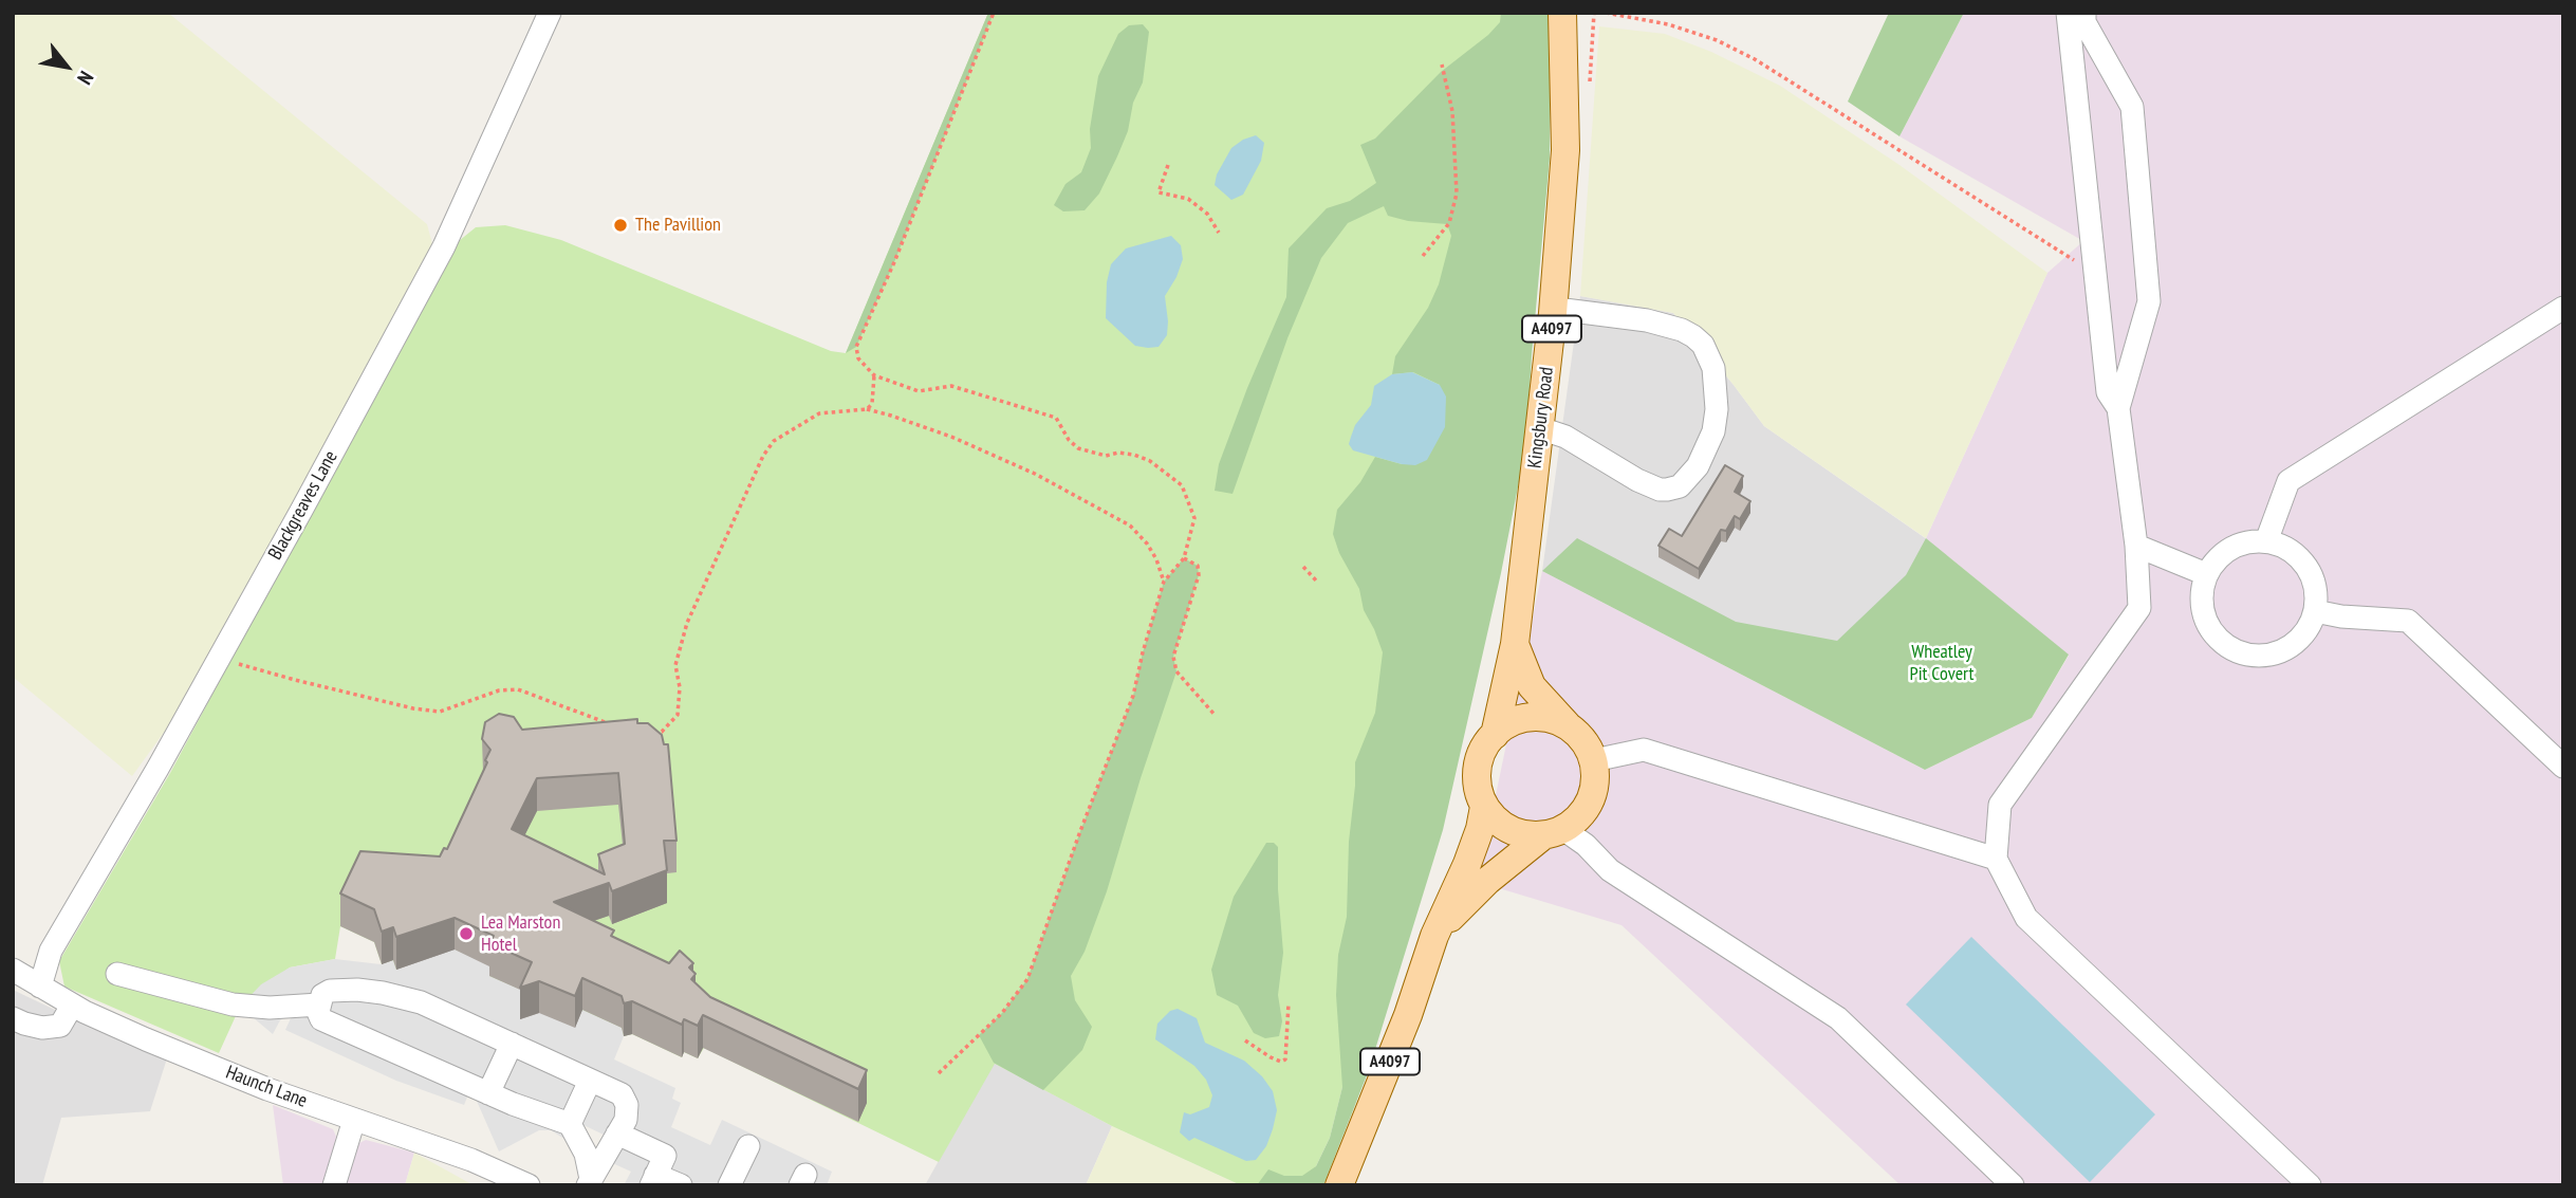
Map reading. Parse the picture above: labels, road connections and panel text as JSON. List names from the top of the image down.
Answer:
{
  "streets": {
    "main road": ["A4097", "Kingsbury Road"],
    "street": ["Blackgreaves Lane", "Haunch Lane"]
  },
  "crossings": [
    ["Blackgreaves Lane", "Haunch Lane"]
  ],
  "parks": ["Wheatley Pit Covert"],
  "places": ["The Pavillion", "Lea Marston Hotel"],
  "north": "bottom right"
}
